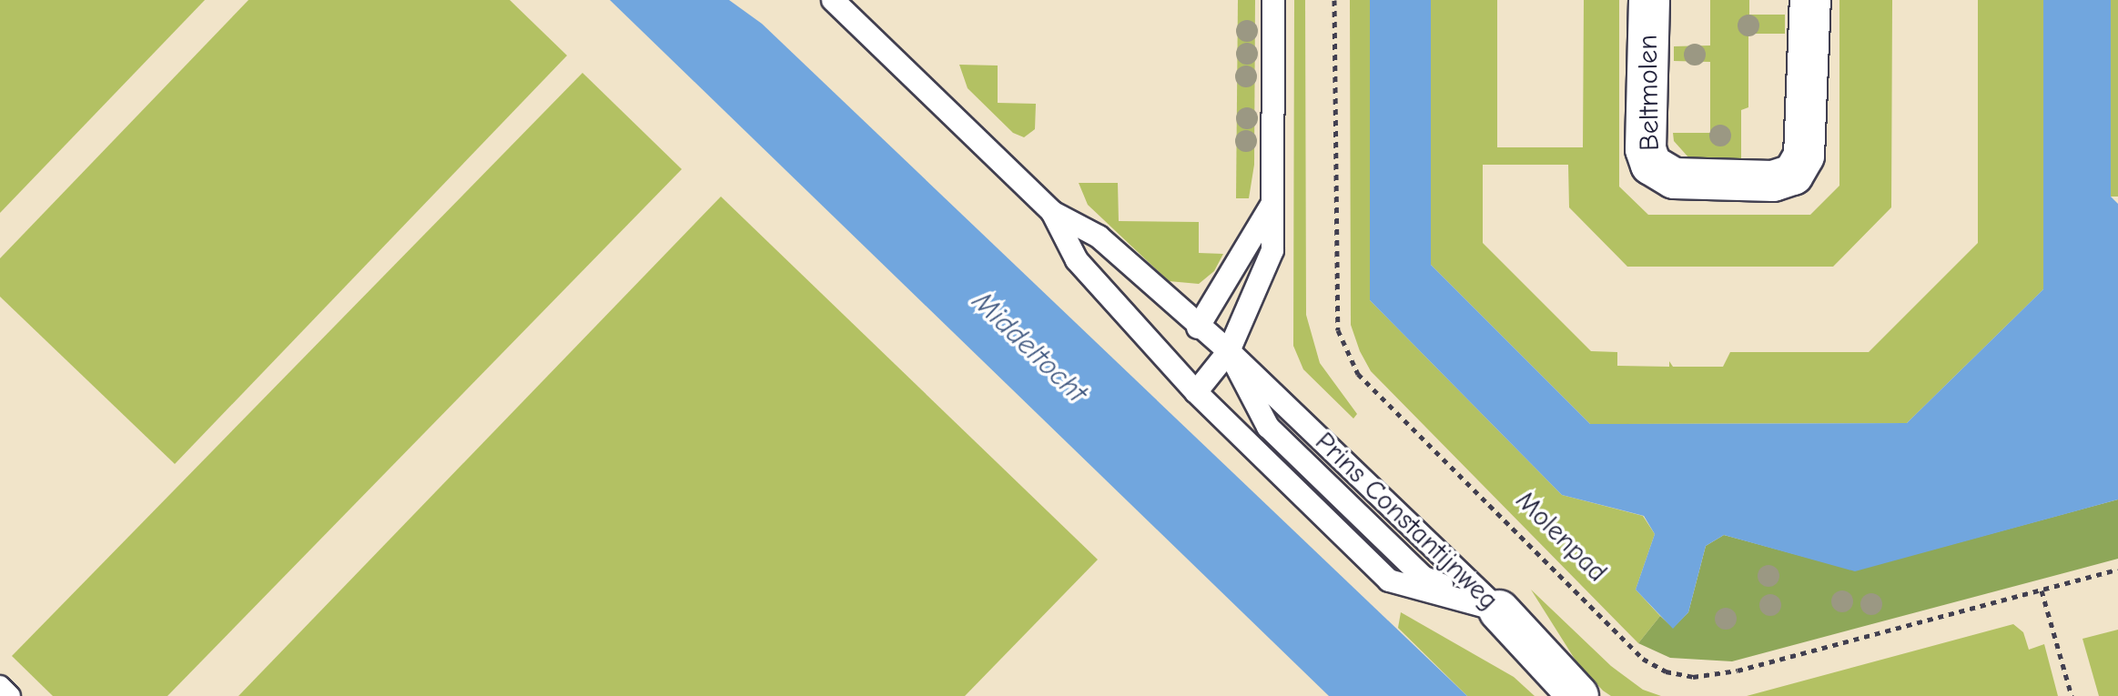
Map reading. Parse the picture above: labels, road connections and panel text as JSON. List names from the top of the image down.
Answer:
{
  "streets": {
    "street": ["Beltmolen", "Prins Constantijnweg"],
    "path": ["Molenpad"]
  },
  "water": ["Middeltocht"]
}
